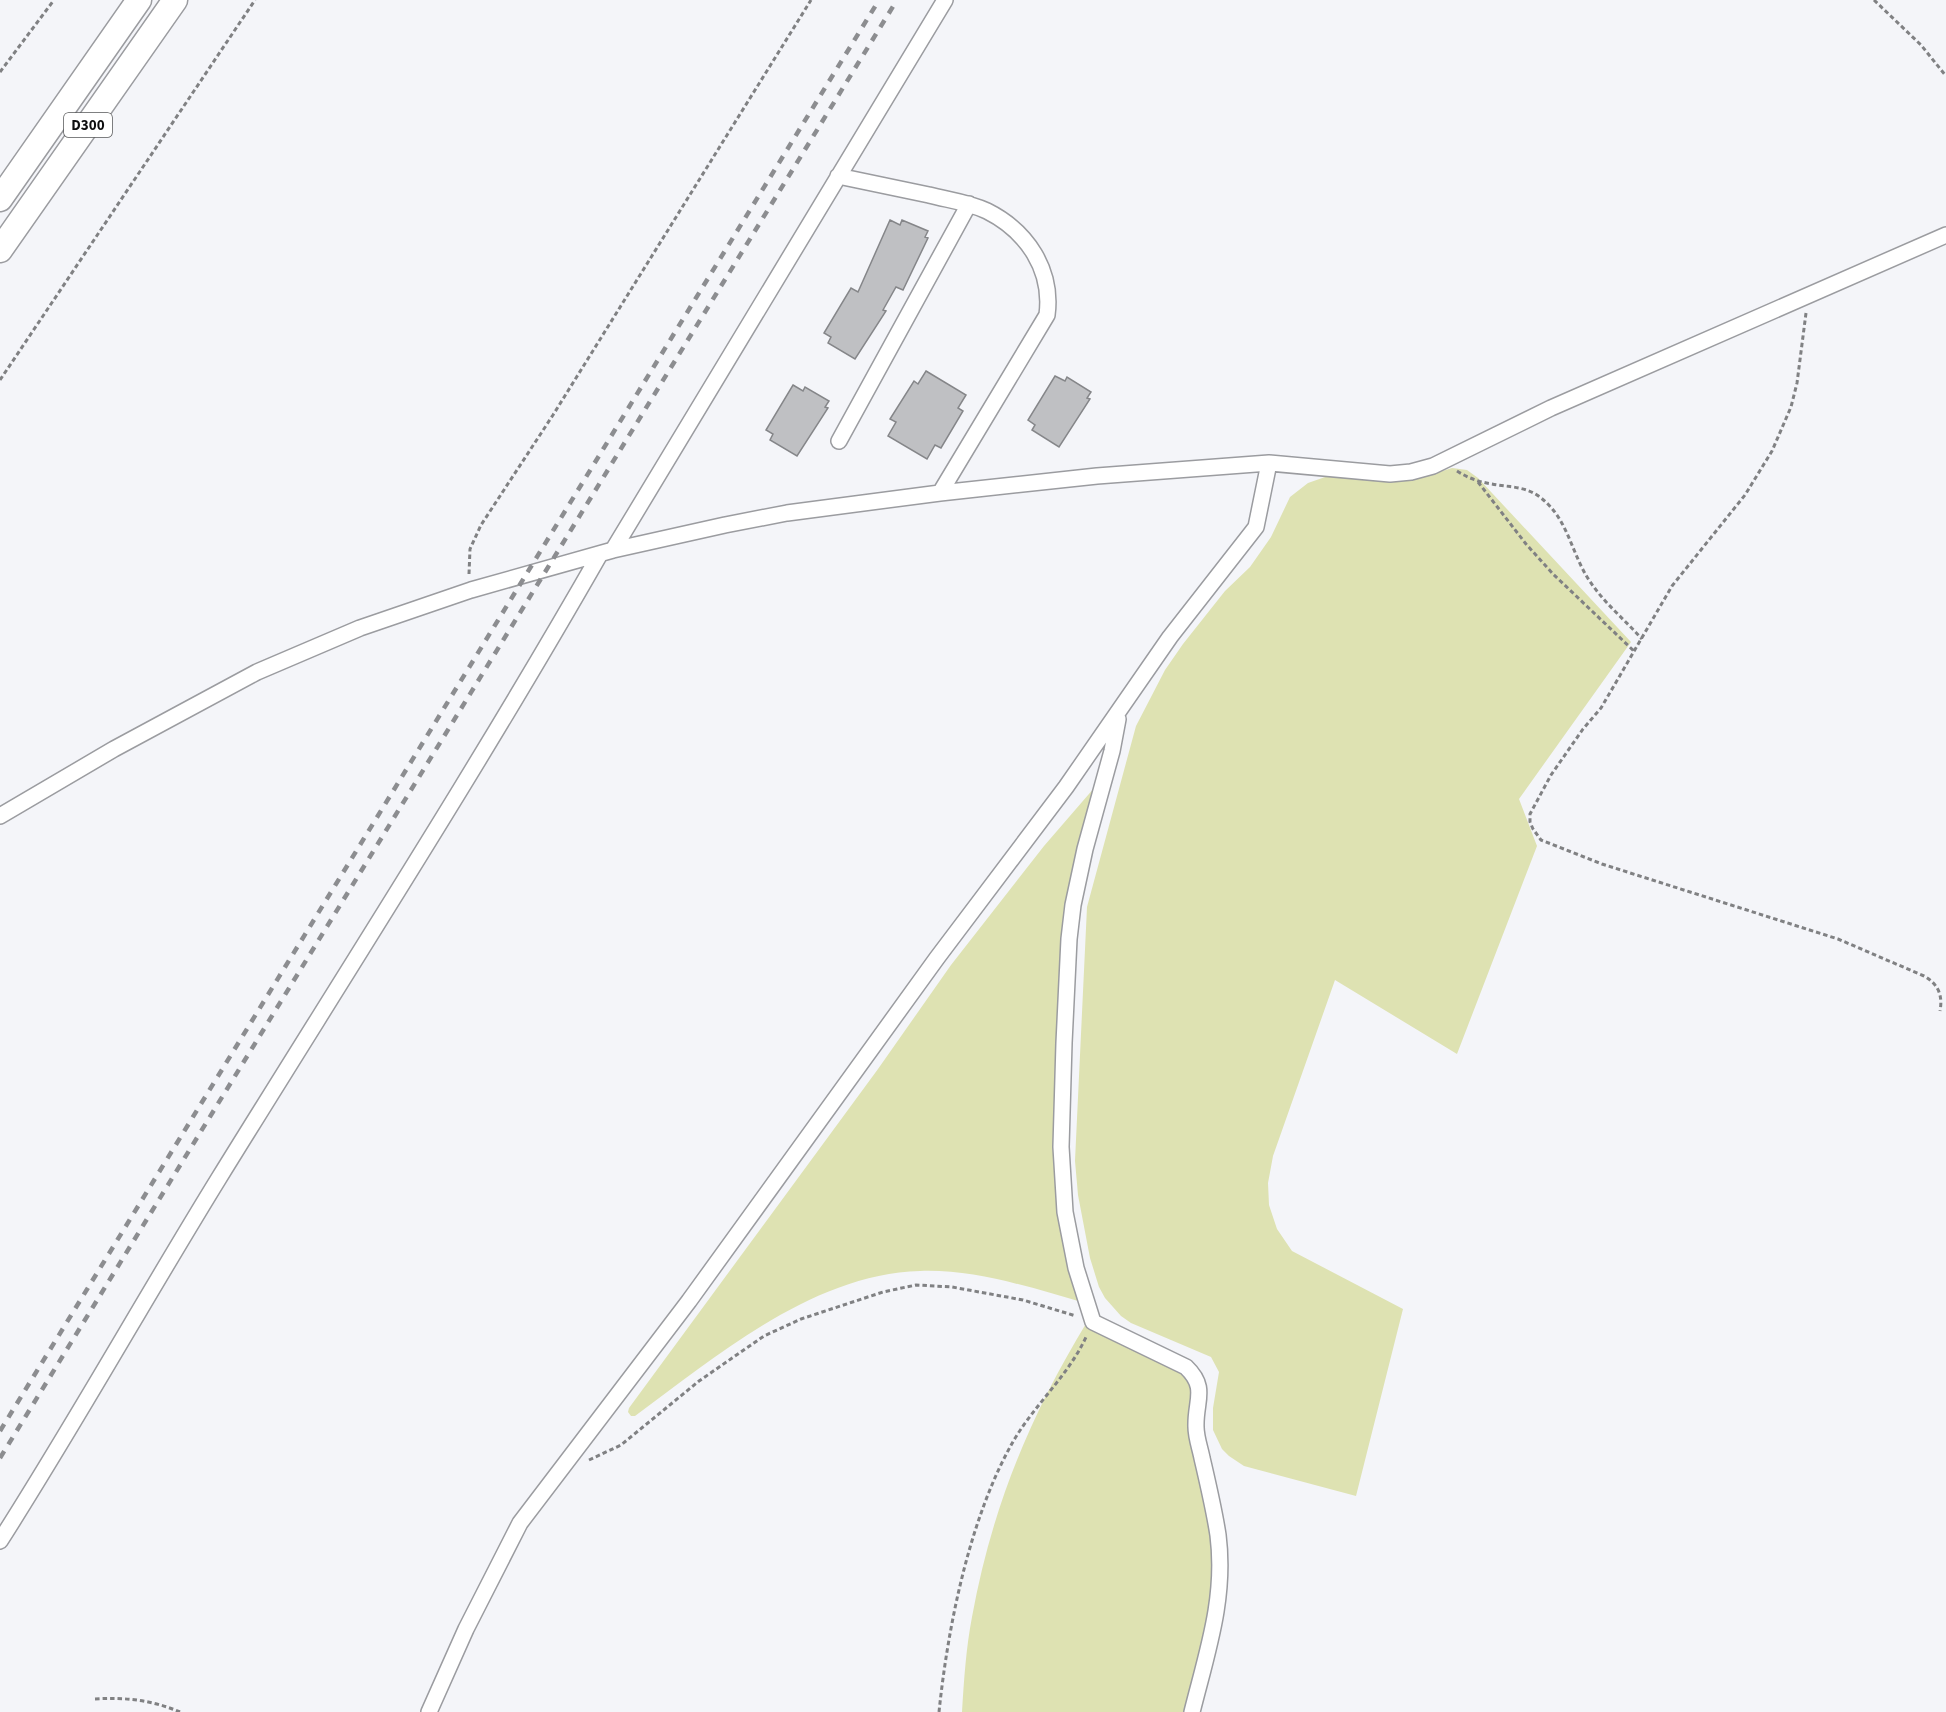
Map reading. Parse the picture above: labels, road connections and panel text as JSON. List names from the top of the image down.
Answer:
{
  "streets": {
    "highway": ["D300"]
  }
}
